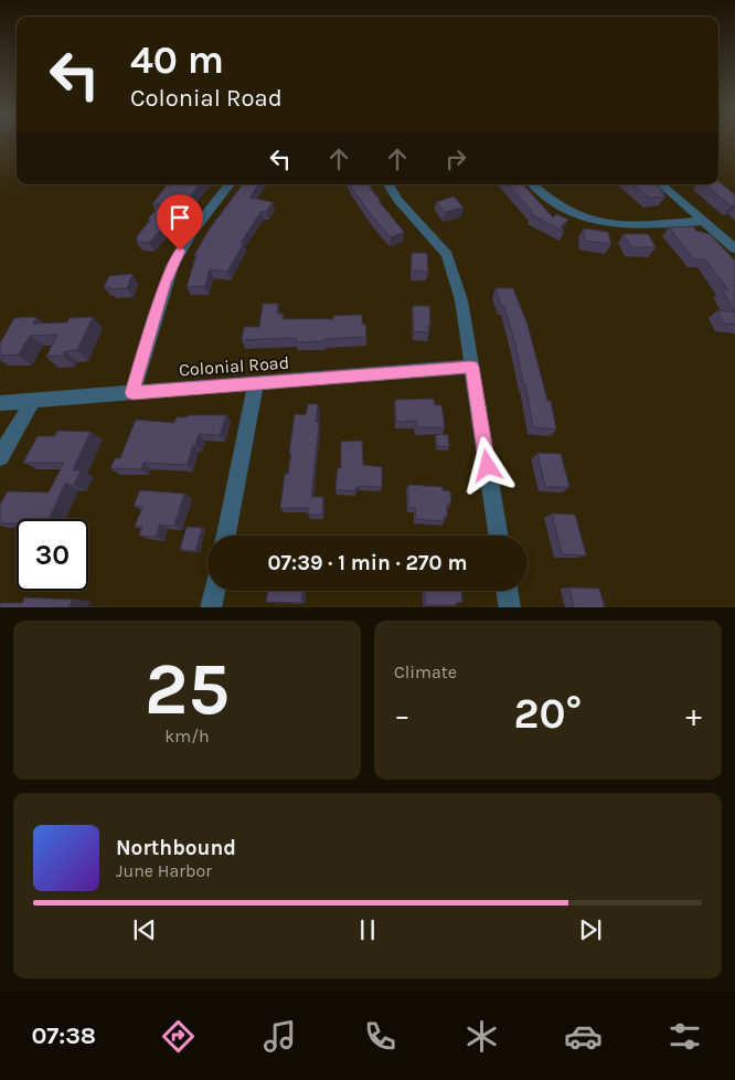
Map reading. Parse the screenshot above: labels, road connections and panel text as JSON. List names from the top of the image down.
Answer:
{
  "streets": {
    "street": ["Colonial Road"]
  },
  "page": {
    "turn": ["40 m", "Colonial Road"],
    "limit": "30",
    "trip": "07:39 · 1 min · 270 m",
    "tile": [
      ["25", "km/h"],
      "Climate"
    ],
    "heat": ["−", "20°", "+"],
    "song": ["Northbound", "June Harbor"],
    "tabs": "07:38"
  }
}
